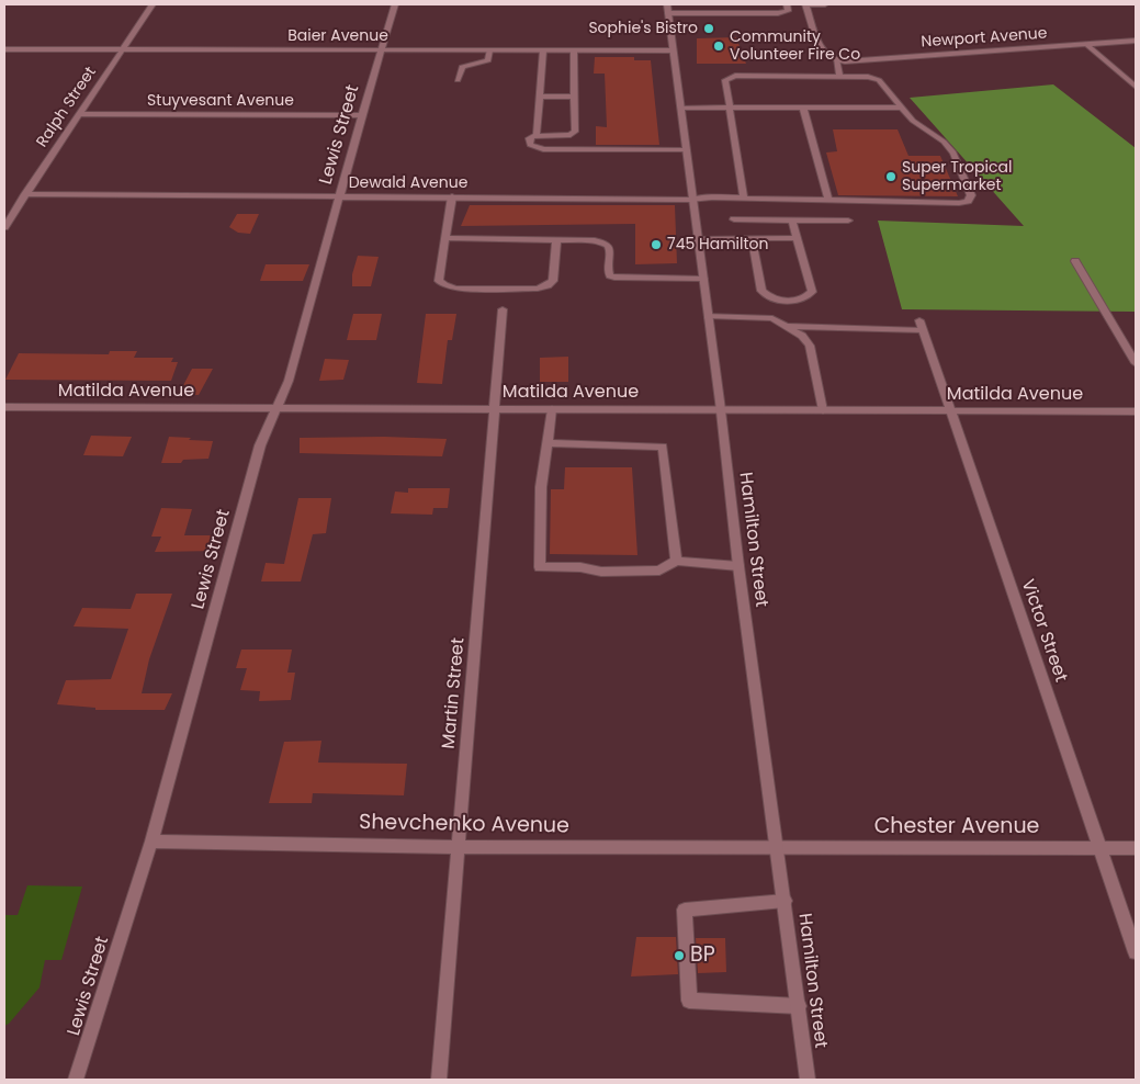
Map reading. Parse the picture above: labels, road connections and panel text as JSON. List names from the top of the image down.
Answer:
{
  "streets": {
    "street": [
      "Baier Avenue",
      "Newport Avenue",
      "Stuyvesant Avenue",
      "Ralph Street",
      "Lewis Street",
      "Dewald Avenue",
      "Matilda Avenue",
      "Hamilton Street",
      "Victor Street",
      "Martin Street",
      "Shevchenko Avenue",
      "Chester Avenue"
    ]
  },
  "crossings": [
    ["Baier Avenue", "Ralph Street"],
    ["Baier Avenue", "Lewis Street"],
    ["Baier Avenue", "Hamilton Street"],
    ["Stuyvesant Avenue", "Ralph Street"],
    ["Stuyvesant Avenue", "Lewis Street"],
    ["Ralph Street", "Dewald Avenue"],
    ["Lewis Street", "Dewald Avenue"],
    ["Lewis Street", "Matilda Avenue"],
    ["Lewis Street", "Shevchenko Avenue"],
    ["Dewald Avenue", "Hamilton Street"],
    ["Matilda Avenue", "Hamilton Street"],
    ["Matilda Avenue", "Victor Street"],
    ["Matilda Avenue", "Martin Street"],
    ["Hamilton Street", "Shevchenko Avenue"],
    ["Hamilton Street", "Chester Avenue"],
    ["Victor Street", "Chester Avenue"],
    ["Martin Street", "Shevchenko Avenue"],
    ["Shevchenko Avenue", "Chester Avenue"]
  ],
  "places": [
    "Sophie's Bistro",
    "Community Volunteer Fire Co",
    "Super Tropical Supermarket",
    "745 Hamilton",
    "BP"
  ]
}
